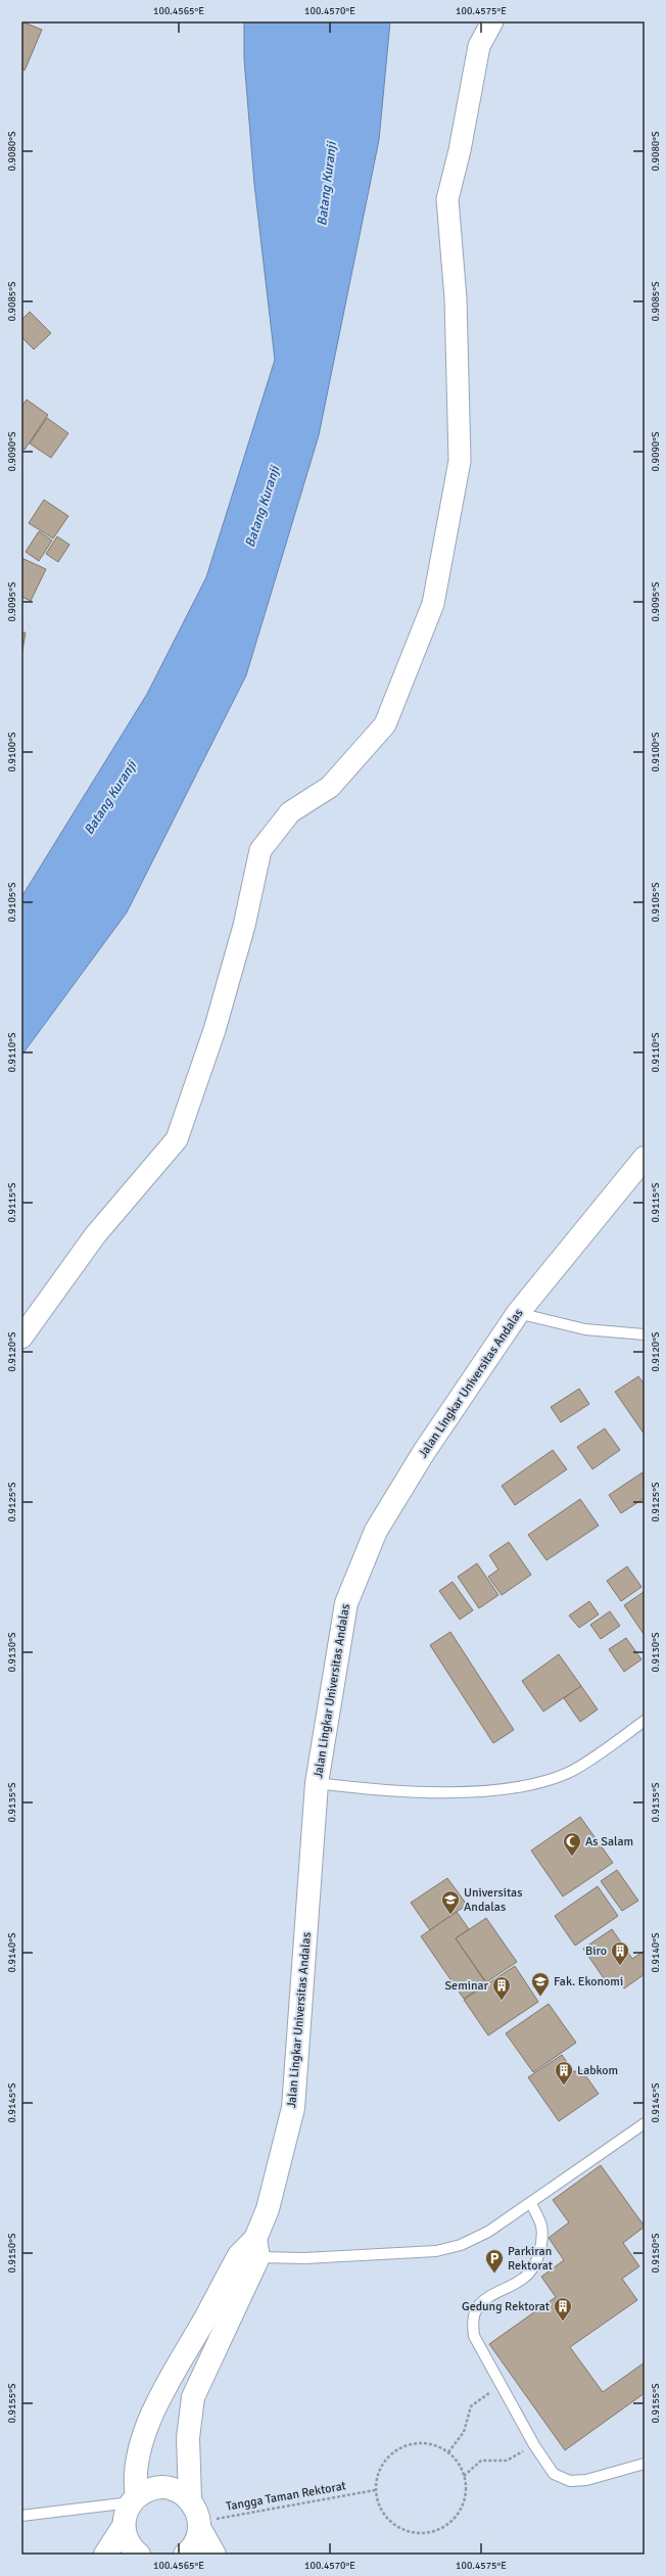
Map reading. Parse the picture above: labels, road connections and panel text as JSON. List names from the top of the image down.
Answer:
{
  "streets": {
    "street": ["Jalan Lingkar Universitas Andalas"],
    "path": ["Tangga Taman Rektorat"]
  },
  "water": ["Batang Kuranji"],
  "places": {
    "mosque": ["As Salam"],
    "school or university": ["Universitas Andalas", "Fak. Ekonomi"],
    "building": [
      "Biro",
      "Seminar",
      "Labkom",
      "Gedung Rektorat"
    ],
    "parking": ["Parkiran Rektorat"]
  },
  "coordinates": [
    "100.4565°E",
    "100.4570°E",
    "100.4575°E",
    "0.9080°S",
    "0.9085°S",
    "0.9090°S",
    "0.9095°S",
    "0.9100°S",
    "0.9105°S",
    "0.9110°S",
    "0.9115°S",
    "0.9120°S",
    "0.9125°S",
    "0.9130°S",
    "0.9135°S",
    "0.9140°S",
    "0.9145°S",
    "0.9150°S",
    "0.9155°S"
  ]
}
